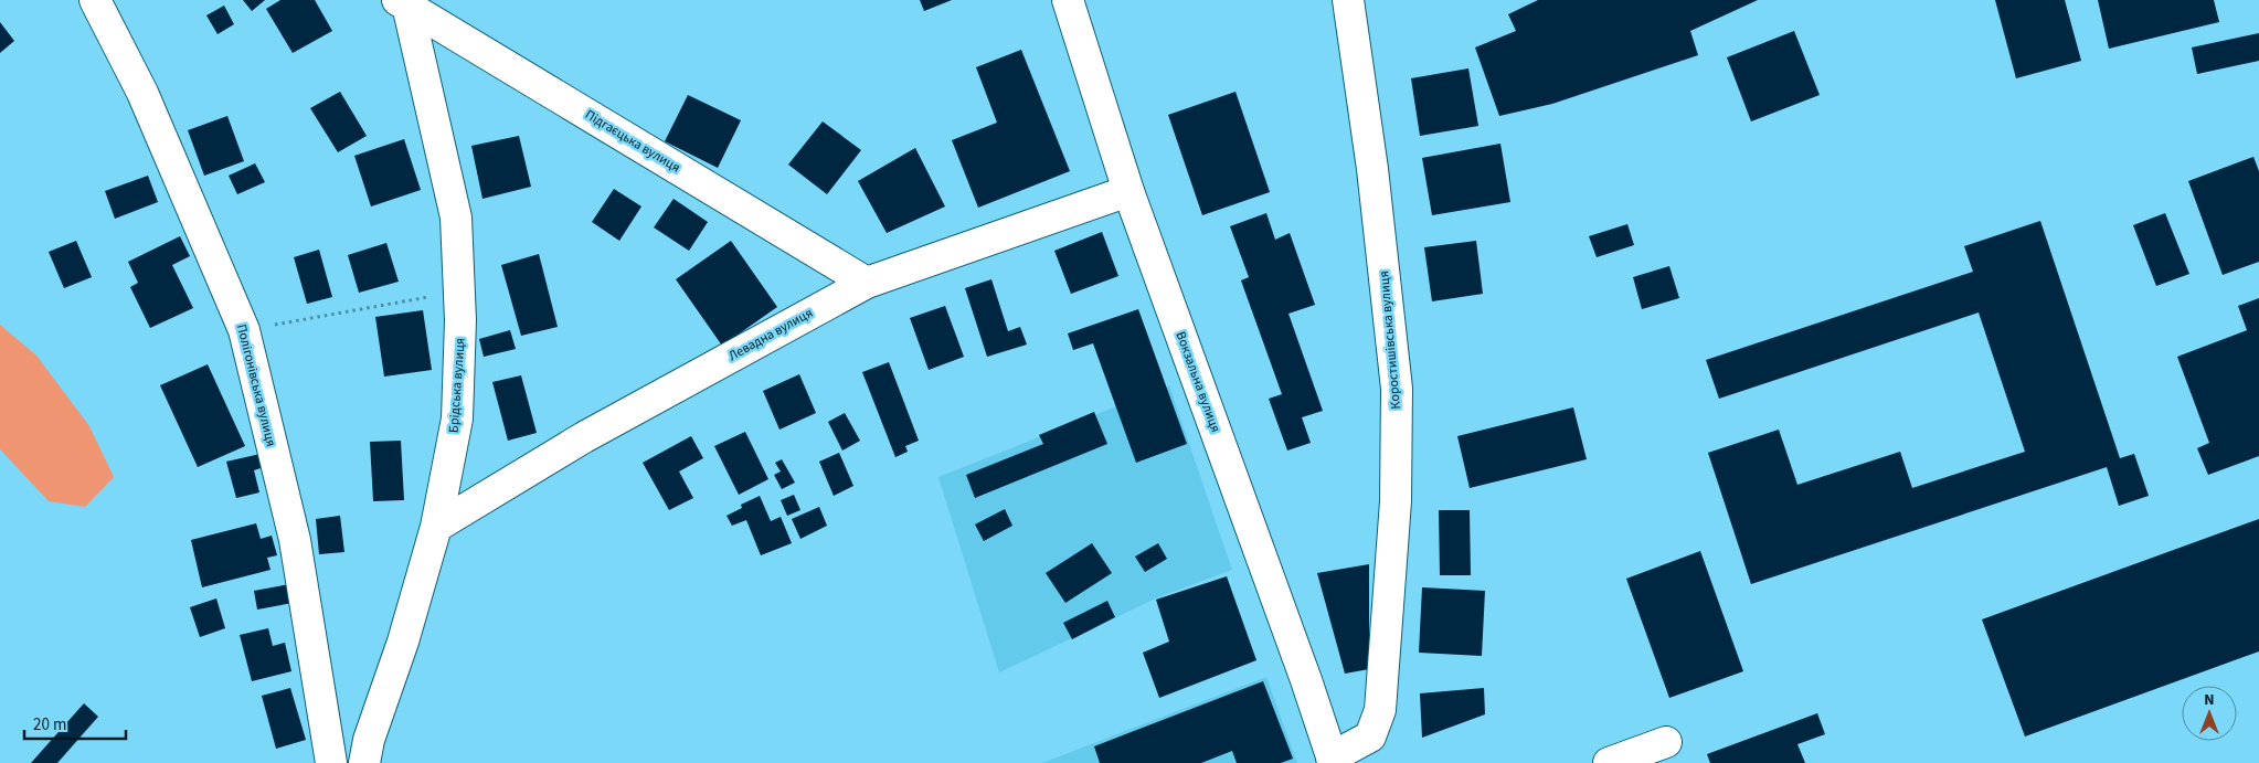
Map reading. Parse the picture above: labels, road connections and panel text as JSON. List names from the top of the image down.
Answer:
{
  "streets": {
    "street": [
      "Підгаєцька вулиця",
      "Левадна вулиця",
      "Коростишівська вулиця",
      "Вокзальна вулиця",
      "Полігонівська вулиця",
      "Брідська вулиця"
    ]
  },
  "crossings": [
    ["Підгаєцька вулиця", "Левадна вулиця"],
    ["Підгаєцька вулиця", "Брідська вулиця"],
    ["Левадна вулиця", "Вокзальна вулиця"],
    ["Левадна вулиця", "Брідська вулиця"],
    ["Коростишівська вулиця", "Вокзальна вулиця"]
  ],
  "scale_bar": "20 m",
  "north": "top"
}
